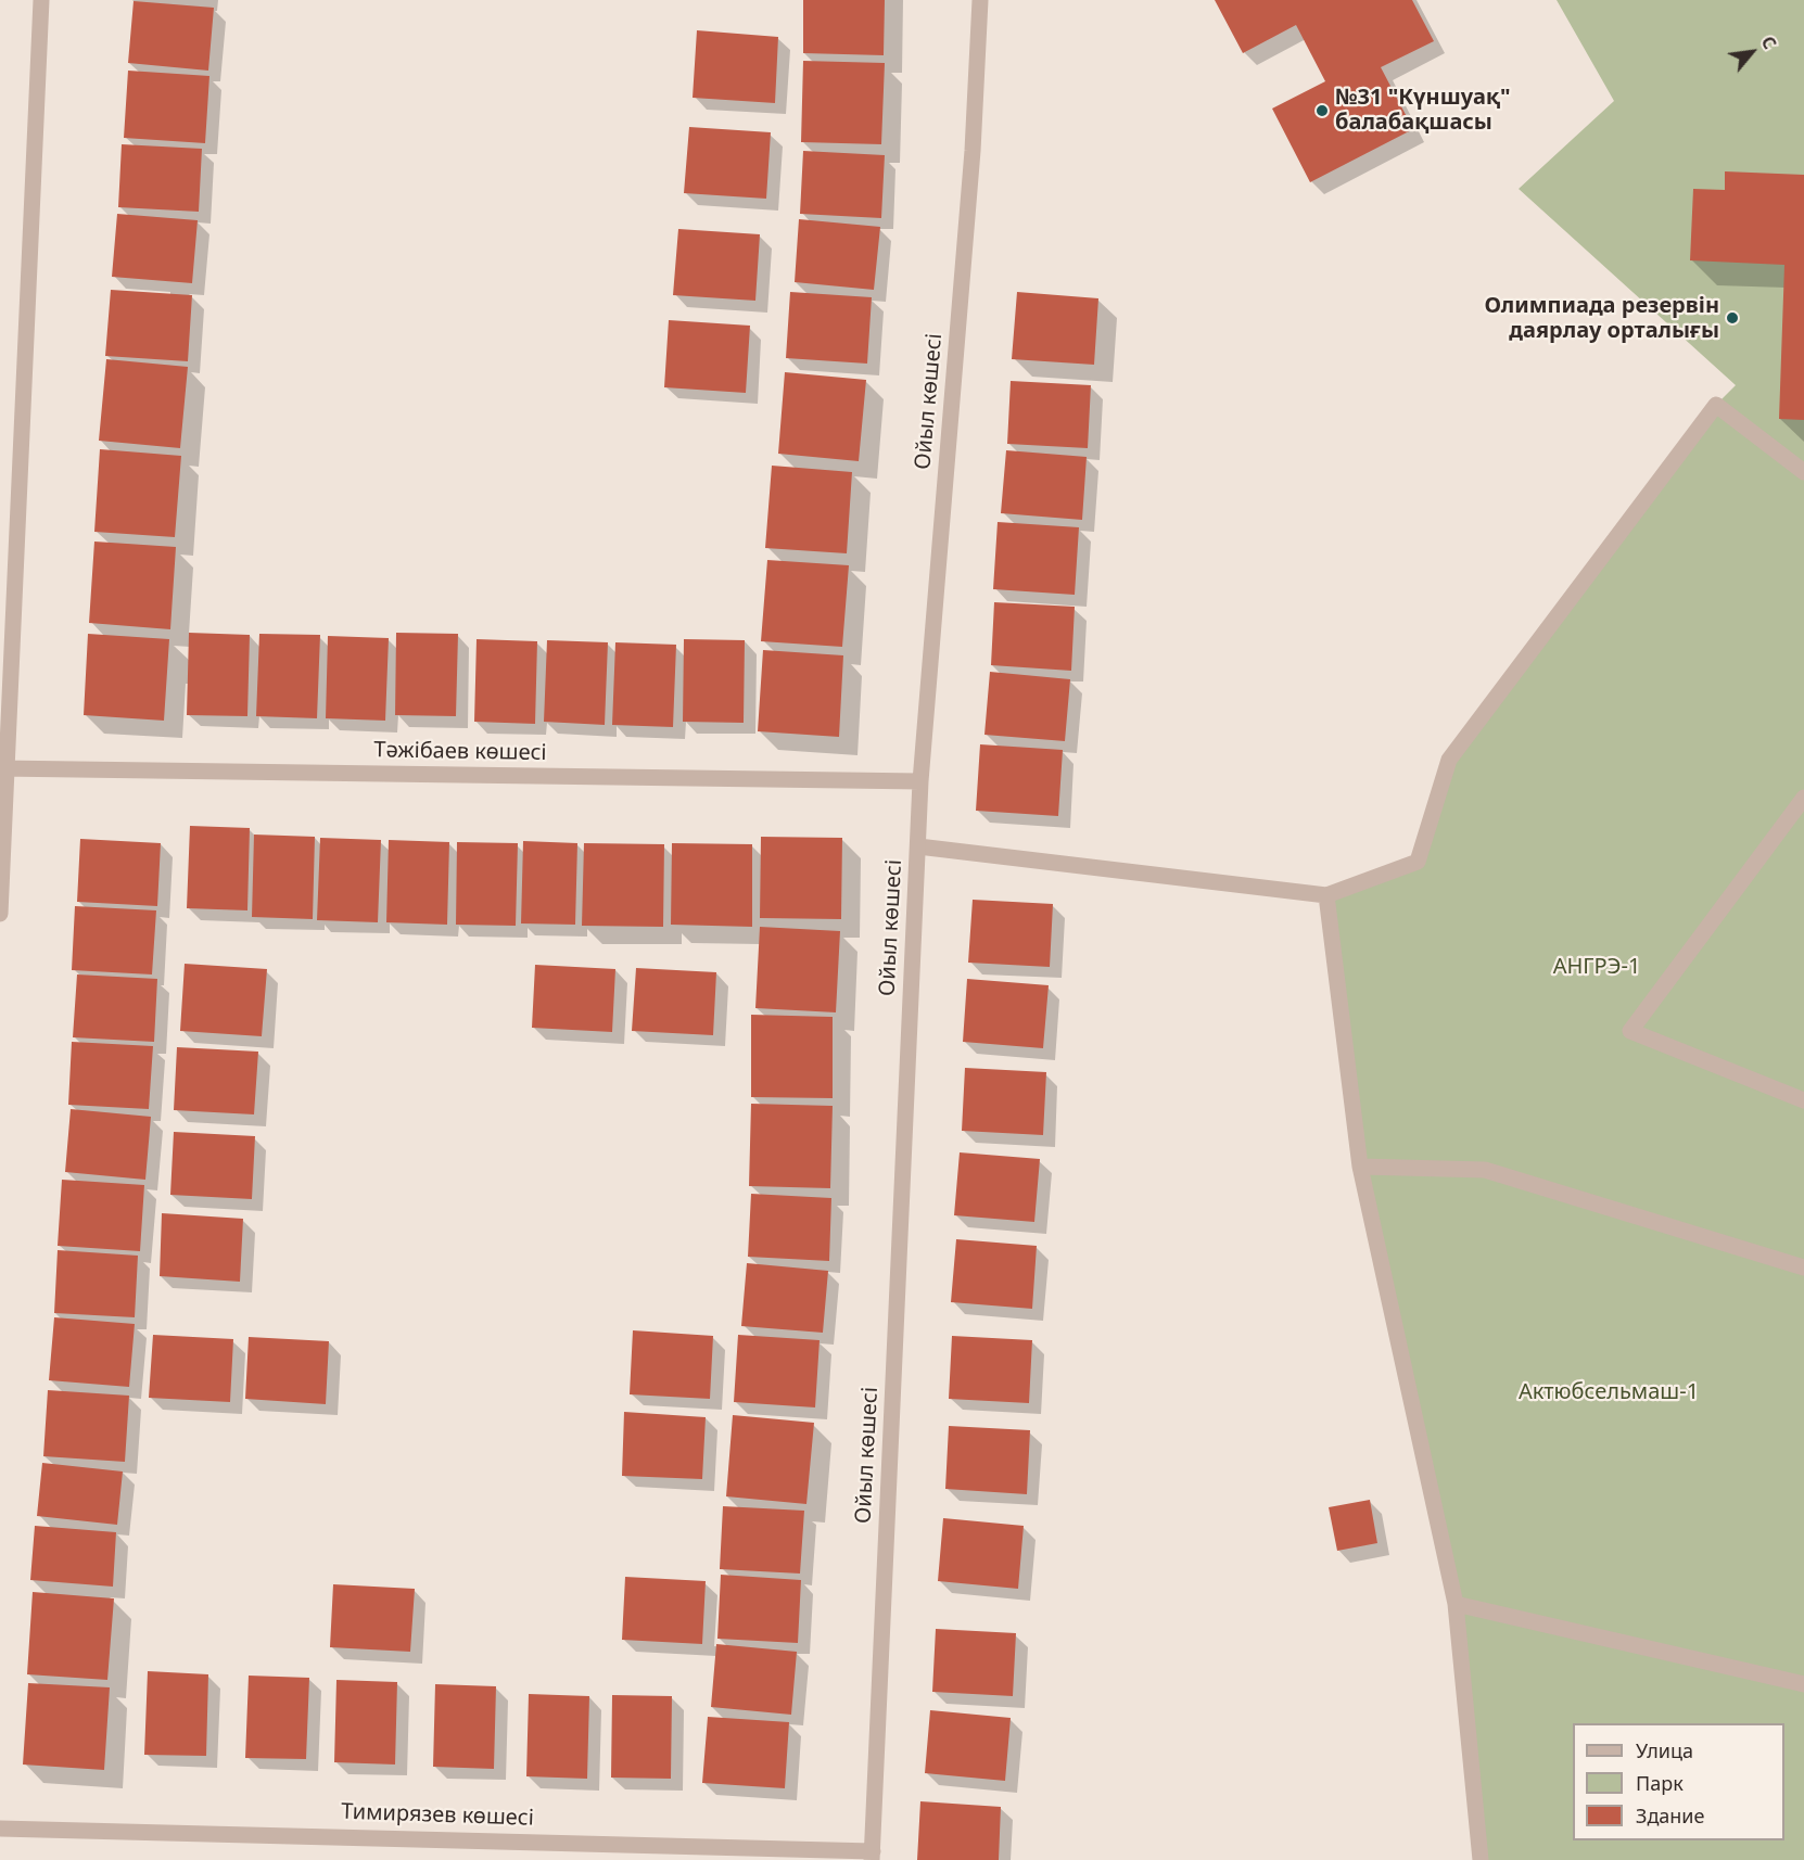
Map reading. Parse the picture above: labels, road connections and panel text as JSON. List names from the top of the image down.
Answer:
{
  "streets": {
    "street": ["Ойыл көшесі", "Тәжібаев көшесі", "Тимирязев көшесі"]
  },
  "crossings": [
    ["Ойыл көшесі", "Тәжібаев көшесі"],
    ["Ойыл көшесі", "Тимирязев көшесі"]
  ],
  "parks": ["АНГРЭ-1", "Актюбсельмаш-1"],
  "places": ["№31 \"Күншуақ\" балабақшасы", "Олимпиада резервін даярлау орталығы"],
  "legend": ["Улица", "Парк", "Здание"],
  "north": "top right"
}
